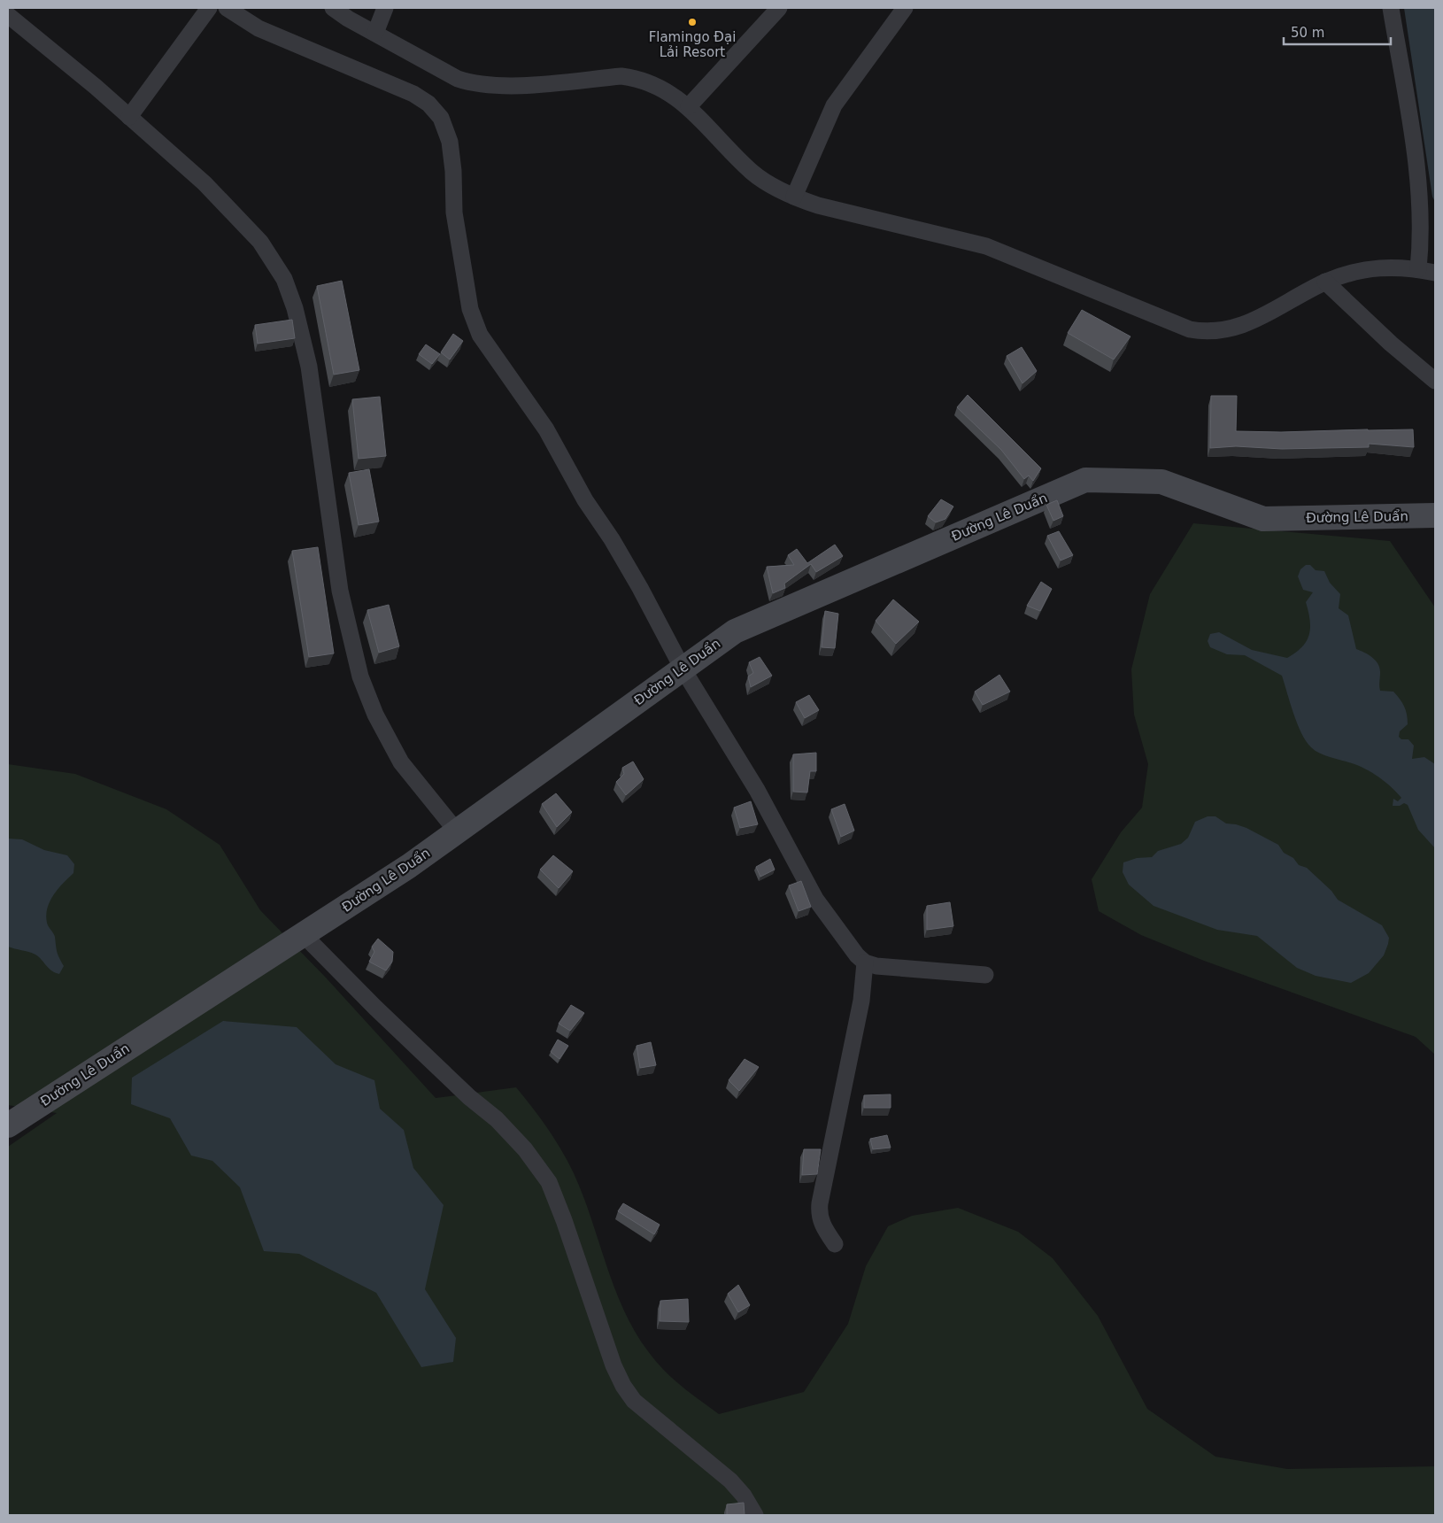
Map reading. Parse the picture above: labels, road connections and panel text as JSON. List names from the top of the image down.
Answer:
{
  "streets": {
    "main road": ["Đường Lê Duẩn"]
  },
  "places": ["Flamingo Đại Lải Resort"],
  "scale_bar": "50 m"
}
